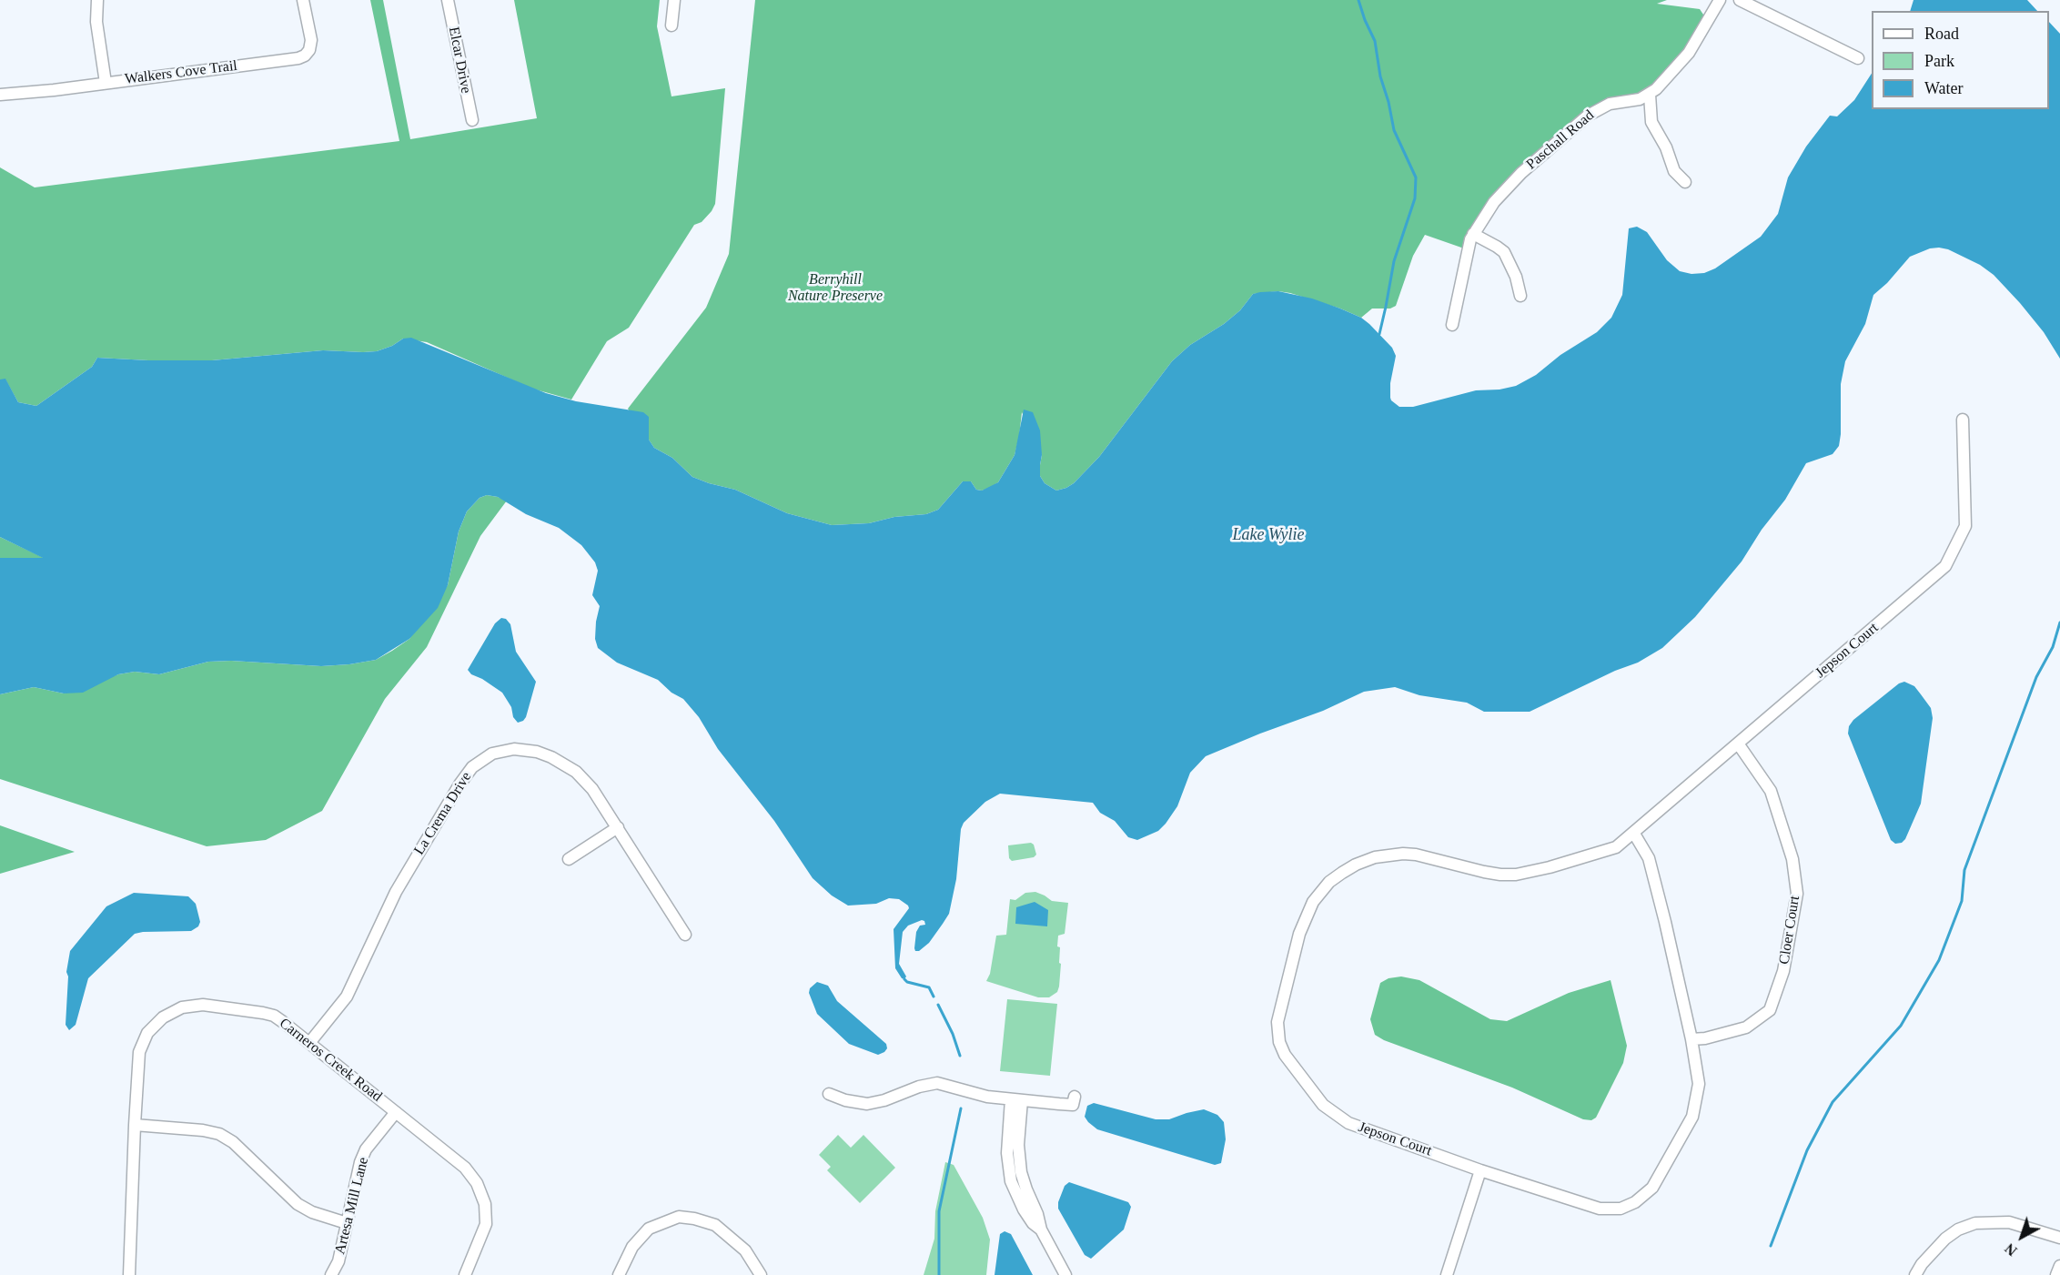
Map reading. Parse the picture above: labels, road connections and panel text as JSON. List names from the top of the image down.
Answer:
{
  "streets": {
    "street": [
      "Elcar Drive",
      "Walkers Cove Trail",
      "Paschall Road",
      "Jepson Court",
      "La Crema Drive",
      "Cloer Court",
      "Carneros Creek Road",
      "Artesa Mill Lane"
    ]
  },
  "crossings": [
    ["Jepson Court", "Cloer Court"],
    ["La Crema Drive", "Carneros Creek Road"],
    ["Carneros Creek Road", "Artesa Mill Lane"]
  ],
  "water": ["Lake Wylie"],
  "parks": ["Berryhill Nature Preserve"],
  "legend": ["Road", "Park", "Water"],
  "north": "bottom left"
}
